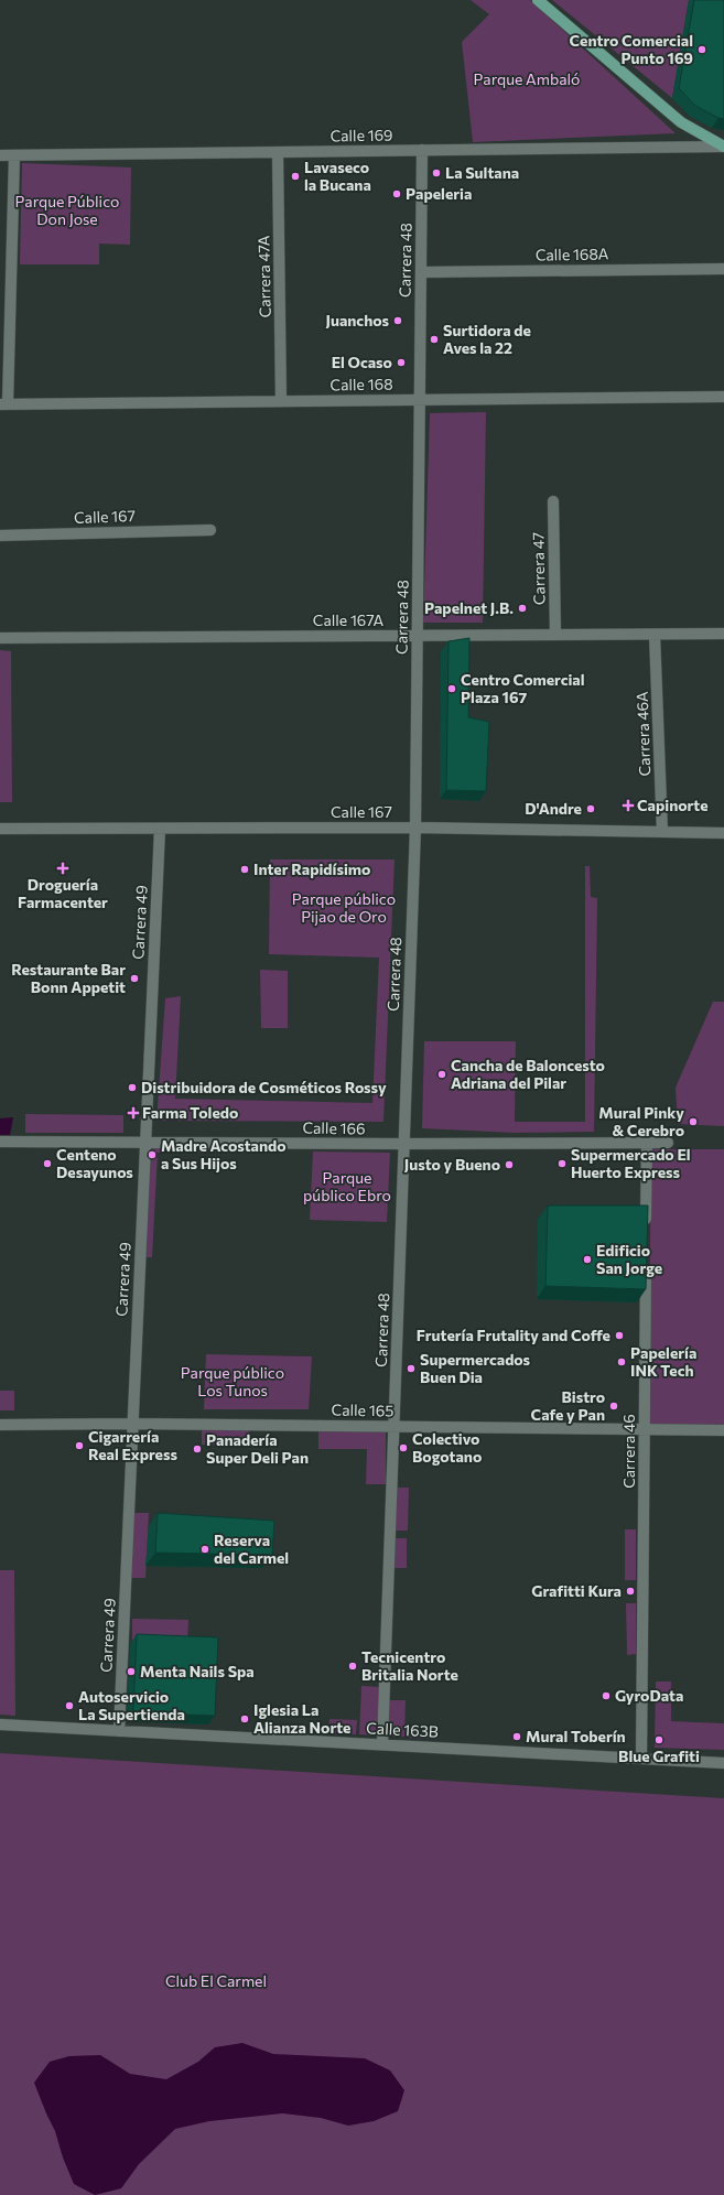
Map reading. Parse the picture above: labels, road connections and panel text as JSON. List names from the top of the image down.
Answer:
{
  "streets": {
    "street": [
      "Calle 169",
      "Calle 168A",
      "Carrera 48",
      "Carrera 47A",
      "Calle 168",
      "Calle 167",
      "Carrera 47",
      "Calle 167A",
      "Carrera 46A",
      "Carrera 49",
      "Calle 166",
      "Calle 165",
      "Carrera 46",
      "Calle 163B"
    ]
  },
  "crossings": [
    ["Calle 169", "Carrera 48"],
    ["Calle 169", "Carrera 47A"],
    ["Calle 168A", "Carrera 48"],
    ["Carrera 48", "Calle 168"],
    ["Carrera 48", "Calle 167"],
    ["Carrera 48", "Calle 167A"],
    ["Carrera 48", "Calle 166"],
    ["Carrera 48", "Calle 165"],
    ["Carrera 48", "Calle 163B"],
    ["Carrera 47A", "Calle 168"],
    ["Calle 167", "Carrera 46A"],
    ["Calle 167", "Carrera 49"],
    ["Carrera 47", "Calle 167A"],
    ["Calle 167A", "Carrera 46A"],
    ["Carrera 49", "Calle 166"],
    ["Carrera 49", "Calle 165"],
    ["Carrera 49", "Calle 163B"],
    ["Calle 165", "Carrera 46"],
    ["Carrera 46", "Calle 163B"]
  ],
  "parks": [
    "Parque Ambaló",
    "Parque Público Don Jose",
    "Parque público Pijao de Oro",
    "Parque público Ebro",
    "Parque público Los Tunos",
    "Club El Carmel"
  ],
  "places": {
    "other": [
      "Centro Comercial Punto 169",
      "La Sultana",
      "Lavaseco la Bucana",
      "Papeleria",
      "Juanchos",
      "Surtidora de Aves la 22",
      "El Ocaso",
      "Papelnet J.B.",
      "Centro Comercial Plaza 167",
      "D'Andre",
      "Inter Rapidísimo",
      "Restaurante Bar Bonn Appetit",
      "Cancha de Baloncesto Adriana del Pilar",
      "Distribuidora de Cosméticos Rossy",
      "Mural Pinky & Cerebro",
      "Madre Acostando a Sus Hijos",
      "Centeno Desayunos",
      "Supermercado El Huerto Express",
      "Justo y Bueno",
      "Edificio San Jorge",
      "Frutería Frutality and Coffe",
      "Papelería INK Tech",
      "Supermercados Buen Dia",
      "Bistro Cafe y Pan",
      "Cigarrería Real Express",
      "Colectivo Bogotano",
      "Panadería Super Deli Pan",
      "Reserva del Carmel",
      "Grafitti Kura",
      "Tecnicentro Britalia Norte",
      "Menta Nails Spa",
      "GyroData",
      "Autoservicio La Supertienda",
      "Iglesia La Alianza Norte",
      "Mural Toberín",
      "Blue Grafiti"
    ],
    "health": ["Capinorte", "Droguería Farmacenter", "Farma Toledo"]
  }
}
